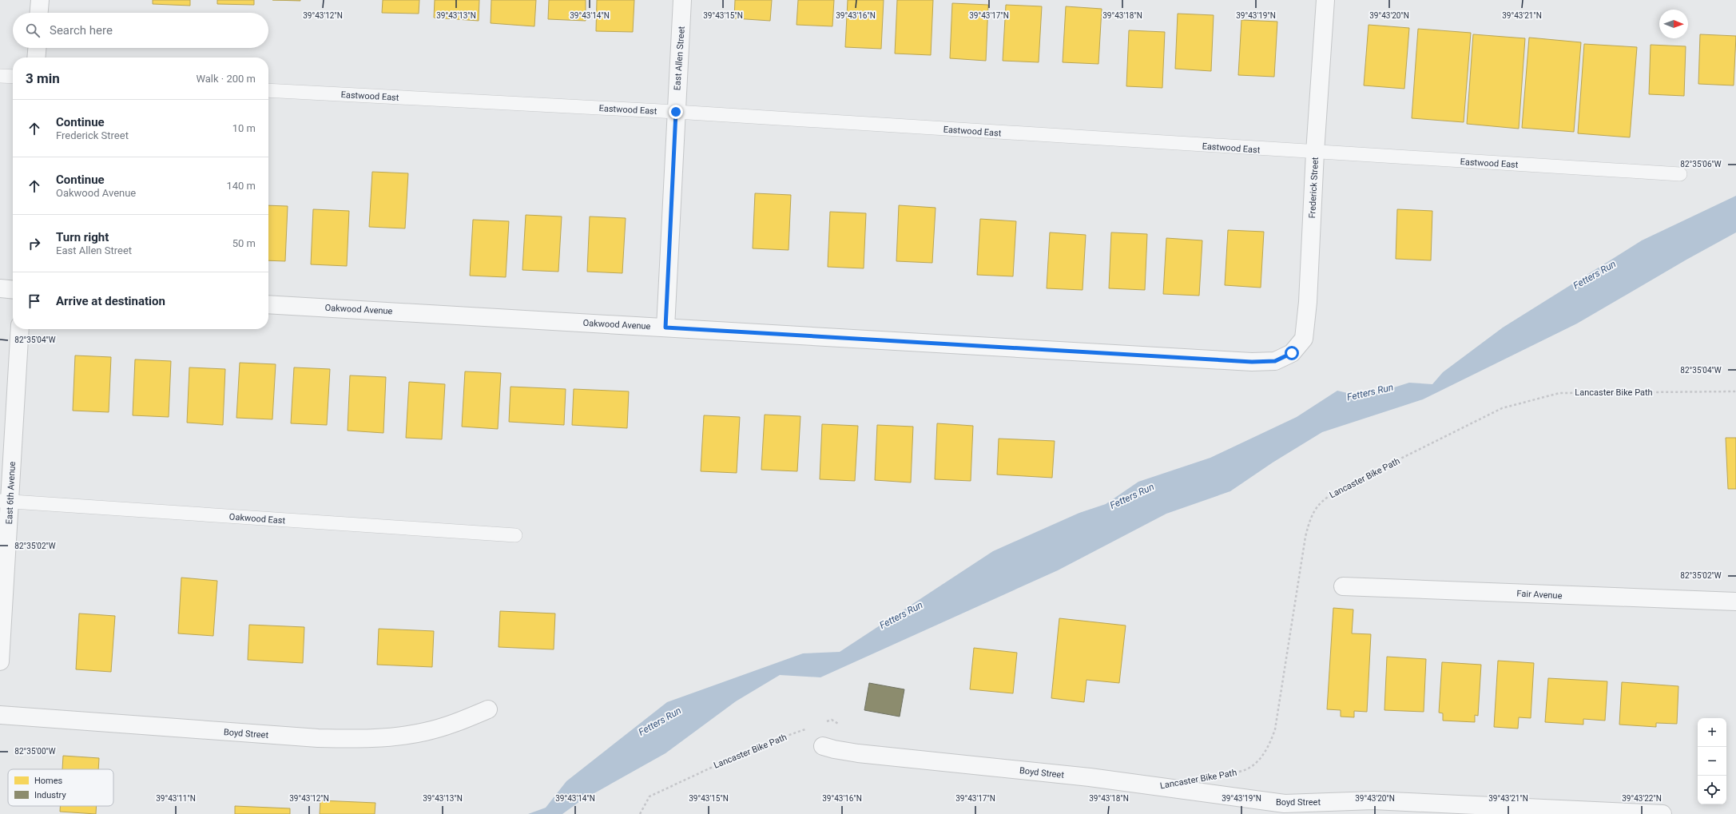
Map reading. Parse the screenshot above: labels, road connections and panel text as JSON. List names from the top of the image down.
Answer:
{
  "streets": {
    "street": [
      "East Allen Street",
      "Frederick Street",
      "Oakwood Avenue",
      "East 6th Avenue",
      "Fair Avenue",
      "Boyd Street"
    ],
    "lane": ["Eastwood East", "Oakwood East"],
    "path": ["Lancaster Bike Path"]
  },
  "crossings": [
    ["East Allen Street", "Eastwood East"],
    ["East Allen Street", "Oakwood Avenue"],
    ["Eastwood East", "Frederick Street"],
    ["Frederick Street", "Oakwood Avenue"],
    ["East 6th Avenue", "Oakwood East"]
  ],
  "water": ["Fetters Run"],
  "legend": ["Homes", "Industry"],
  "north": "right",
  "page": {
    "search": "Search here",
    "heading": ["3 min", "Walk · 200 m"],
    "list": [
      ["Continue", "Frederick Street", "10 m"],
      ["Continue", "Oakwood Avenue", "140 m"],
      ["Turn right", "East Allen Street", "50 m"],
      "Arrive at destination"
    ],
    "map_buttons": ["+", "−"]
  },
  "coordinates": [
    "39°43'12\"N",
    "39°43'13\"N",
    "39°43'14\"N",
    "39°43'15\"N",
    "39°43'16\"N",
    "39°43'17\"N",
    "39°43'18\"N",
    "39°43'19\"N",
    "39°43'20\"N",
    "39°43'21\"N",
    "82°35'06\"W",
    "82°35'04\"W",
    "82°35'02\"W",
    "82°35'00\"W",
    "39°43'11\"N",
    "39°43'22\"N"
  ]
}
